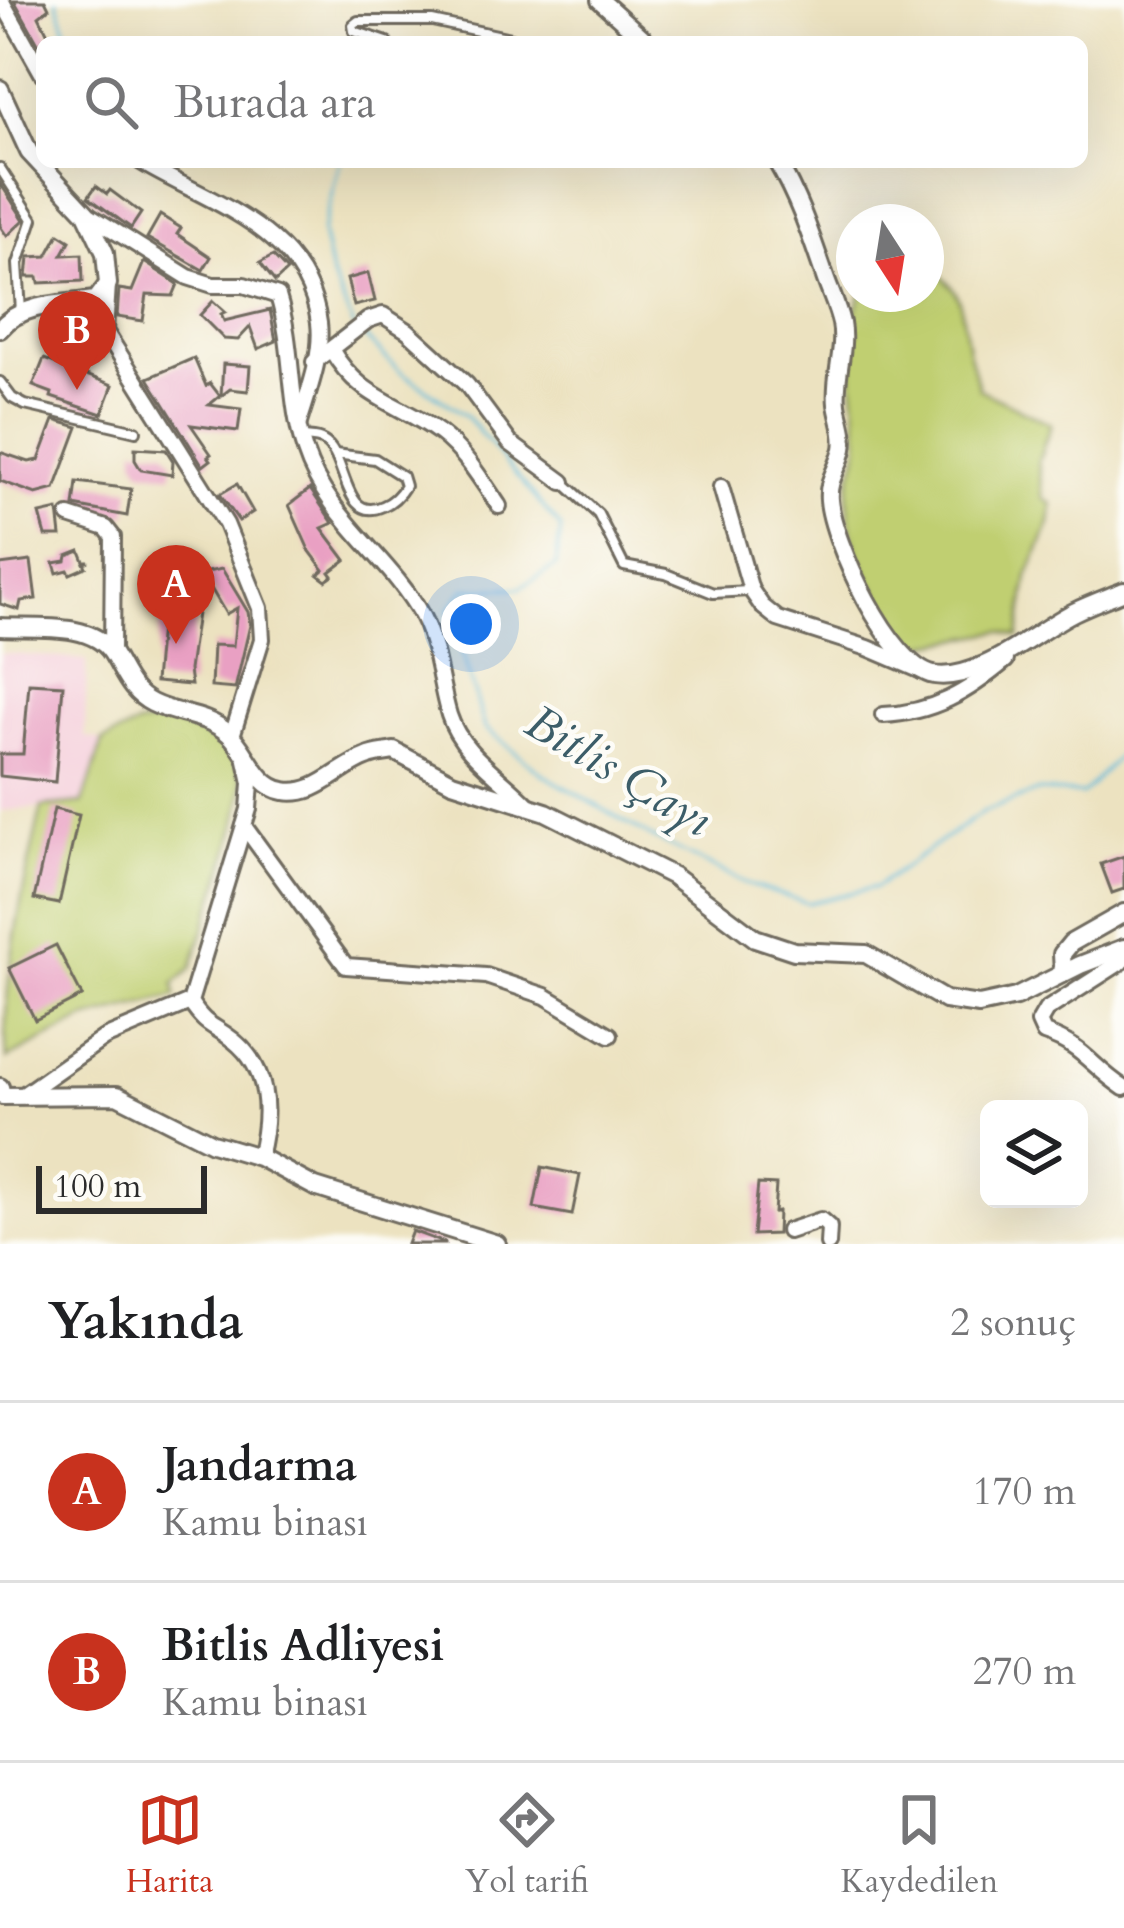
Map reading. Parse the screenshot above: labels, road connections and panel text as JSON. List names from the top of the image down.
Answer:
{
  "water": ["Bitlis Çayı"],
  "scale_bar": "100 m",
  "north": "bottom",
  "page": {
    "search": "Burada ara",
    "pins": ["B", "A"],
    "scale": "100 m",
    "heading": ["Yakında", "2 sonuç"],
    "list": [
      {
        "mark": "A",
        "name": "Jandarma",
        "note": "Kamu binası",
        "value": "170 m"
      },
      {
        "mark": "B",
        "name": "Bitlis Adliyesi",
        "note": "Kamu binası",
        "value": "270 m"
      }
    ],
    "nav": ["Harita", "Yol tarifi", "Kaydedilen"]
  }
}
